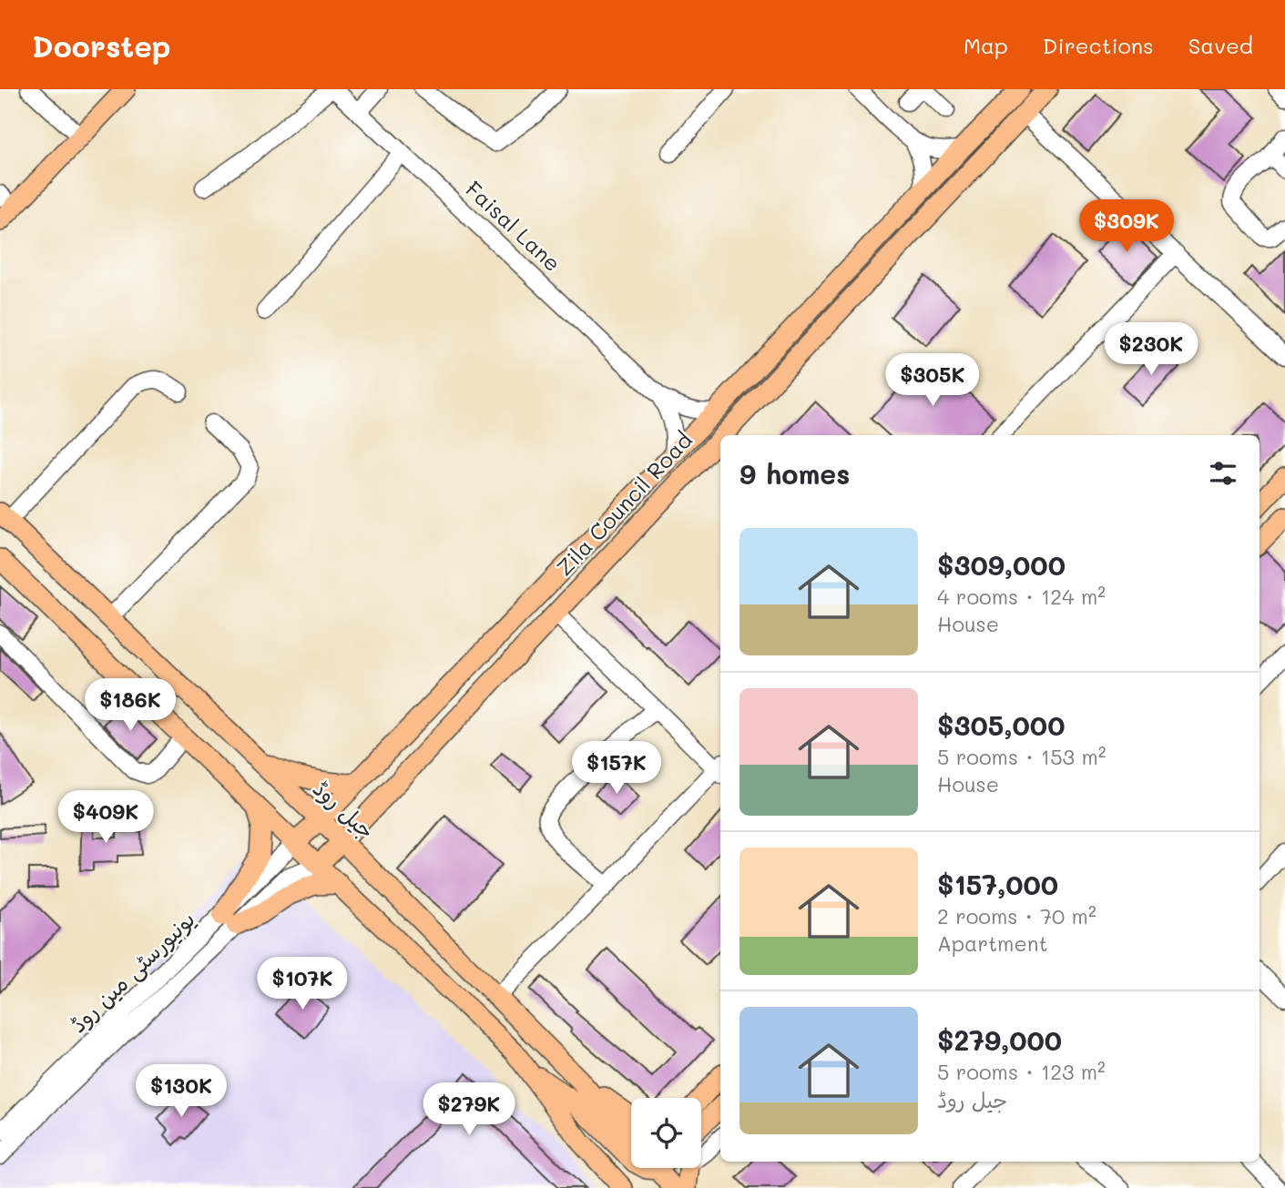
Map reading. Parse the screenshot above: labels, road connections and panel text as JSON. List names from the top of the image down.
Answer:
{
  "streets": {
    "main road": ["Zila Council Road", "جیل روڈ"],
    "street": ["Faisal Lane", "یونیورسٹی مین روڈ"]
  },
  "crossings": [
    ["Faisal Lane", "Zila Council Road"],
    ["Zila Council Road", "جیل روڈ"],
    ["Zila Council Road", "یونیورسٹی مین روڈ"]
  ],
  "page": {
    "header": "Doorstep",
    "nav": ["Map", "Directions", "Saved"],
    "price": [
      "$309K",
      "$230K",
      "$305K",
      "$186K",
      "$157K",
      "$409K",
      "$107K",
      "$130K",
      "$279K"
    ],
    "heading": "9 homes",
    "list": [
      {
        "name": "$309,000",
        "note": "4 rooms · 124 m² · House"
      },
      {
        "name": "$305,000",
        "note": "5 rooms · 153 m² · House"
      },
      {
        "name": "$157,000",
        "note": "2 rooms · 70 m² · Apartment"
      },
      {
        "name": "$279,000",
        "note": "5 rooms · 123 m² · جیل روڈ"
      }
    ]
  }
}
